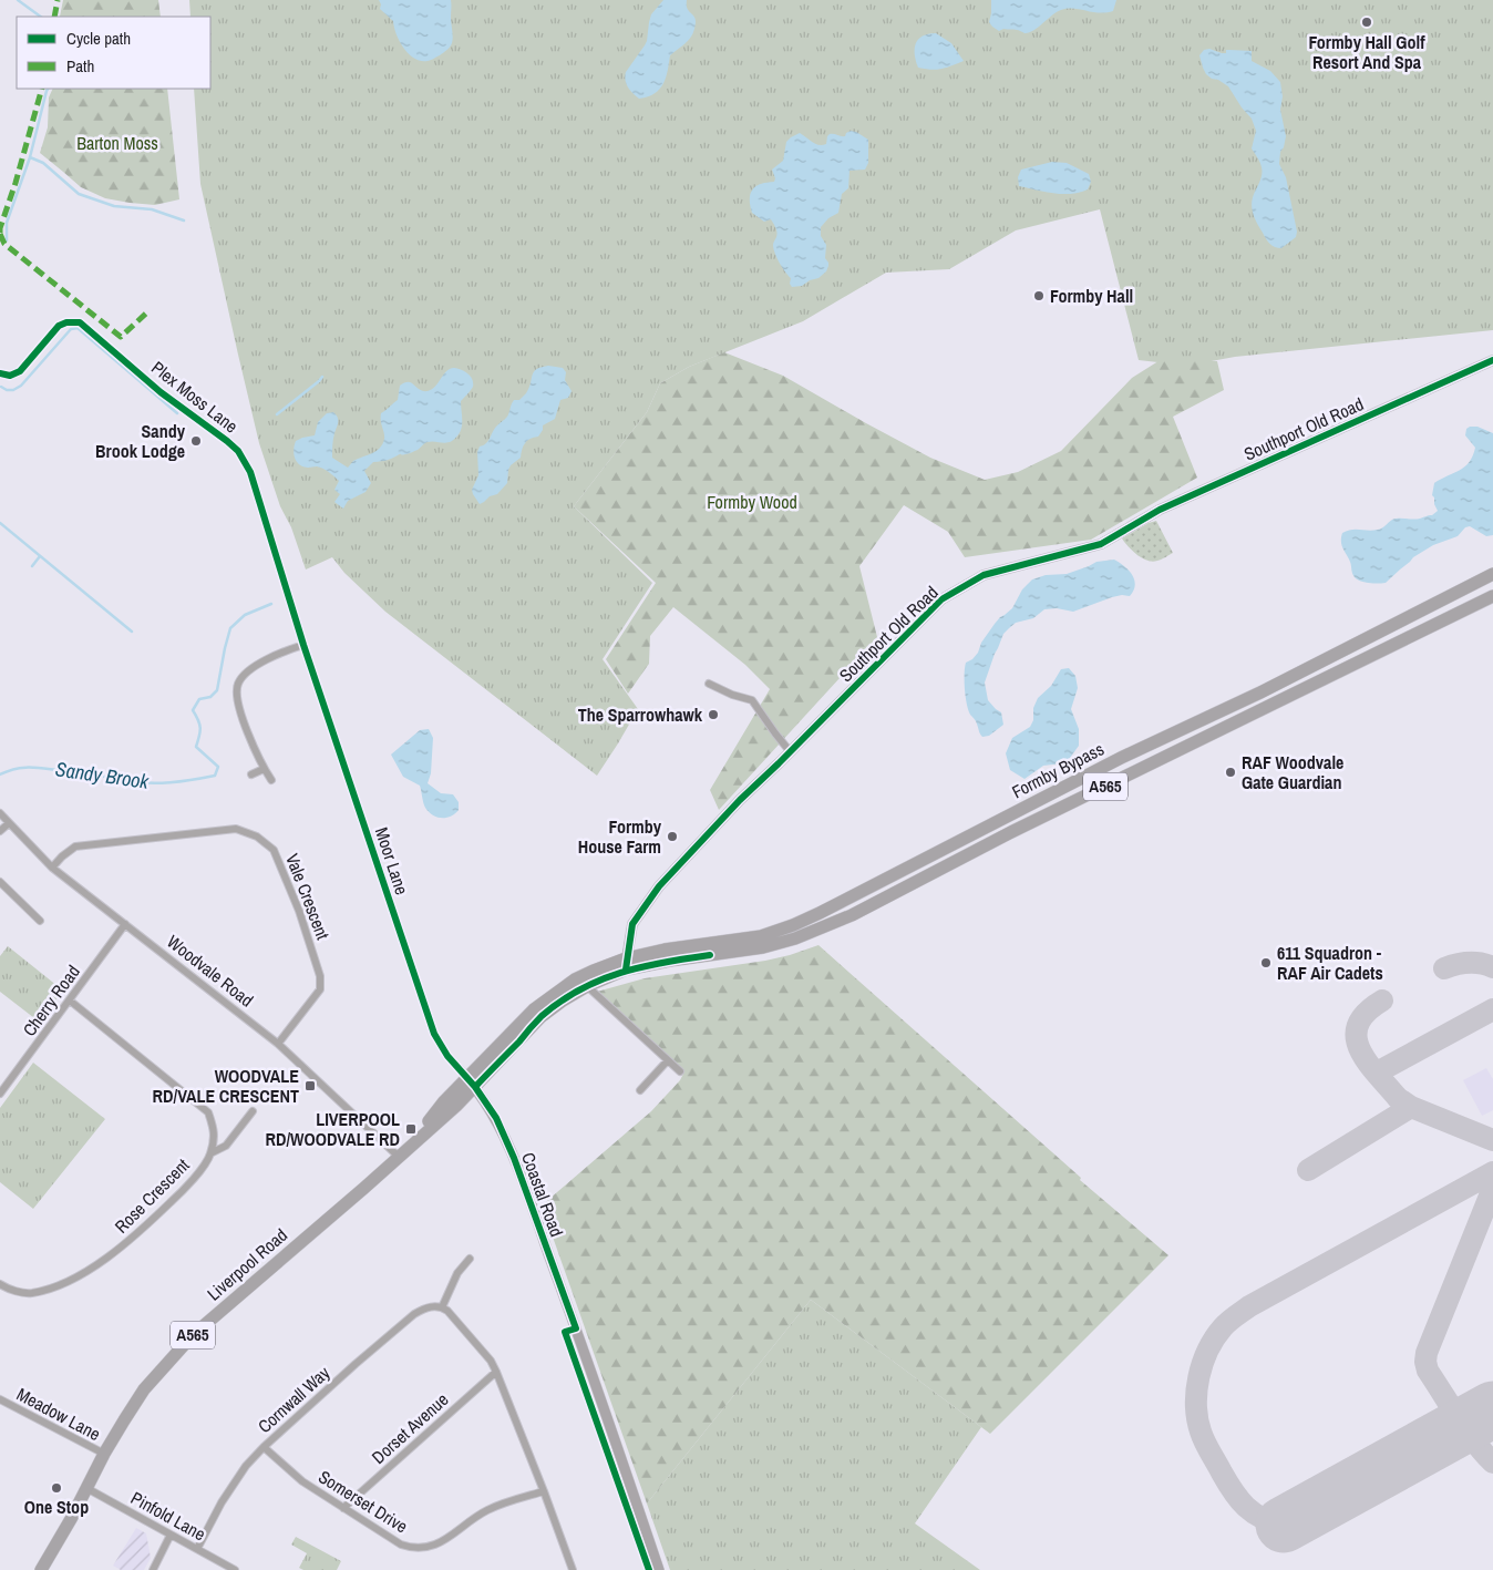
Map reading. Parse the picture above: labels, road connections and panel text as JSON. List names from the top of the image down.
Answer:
{
  "streets": {
    "highway": ["Formby Bypass", "A565", "Liverpool Road"],
    "street": [
      "Plex Moss Lane",
      "Southport Old Road",
      "Moor Lane",
      "Vale Crescent",
      "Woodvale Road",
      "Cherry Road",
      "Coastal Road",
      "Rose Crescent",
      "Cornwall Way",
      "Meadow Lane",
      "Dorset Avenue",
      "Somerset Drive",
      "Pinfold Lane"
    ]
  },
  "crossings": [
    ["Plex Moss Lane", "Moor Lane"],
    ["Southport Old Road", "Formby Bypass"],
    ["Southport Old Road", "Liverpool Road"],
    ["Formby Bypass", "Liverpool Road"],
    ["Moor Lane", "Coastal Road"],
    ["Moor Lane", "Liverpool Road"],
    ["Vale Crescent", "Woodvale Road"],
    ["Woodvale Road", "Cherry Road"],
    ["Woodvale Road", "Liverpool Road"],
    ["Cherry Road", "Rose Crescent"],
    ["Coastal Road", "Liverpool Road"],
    ["Liverpool Road", "Meadow Lane"],
    ["Liverpool Road", "Pinfold Lane"],
    ["Cornwall Way", "Somerset Drive"],
    ["Cornwall Way", "Pinfold Lane"],
    ["Dorset Avenue", "Somerset Drive"]
  ],
  "water": ["Sandy Brook"],
  "parks": ["Barton Moss", "Formby Wood"],
  "places": {
    "other": [
      "Formby Hall Golf Resort And Spa",
      "Formby Hall",
      "Sandy Brook Lodge",
      "The Sparrowhawk",
      "RAF Woodvale Gate Guardian",
      "Formby House Farm",
      "611 Squadron - RAF Air Cadets",
      "One Stop"
    ],
    "transit": ["WOODVALE RD/VALE CRESCENT", "LIVERPOOL RD/WOODVALE RD"]
  },
  "legend": ["Cycle path", "Path"]
}
